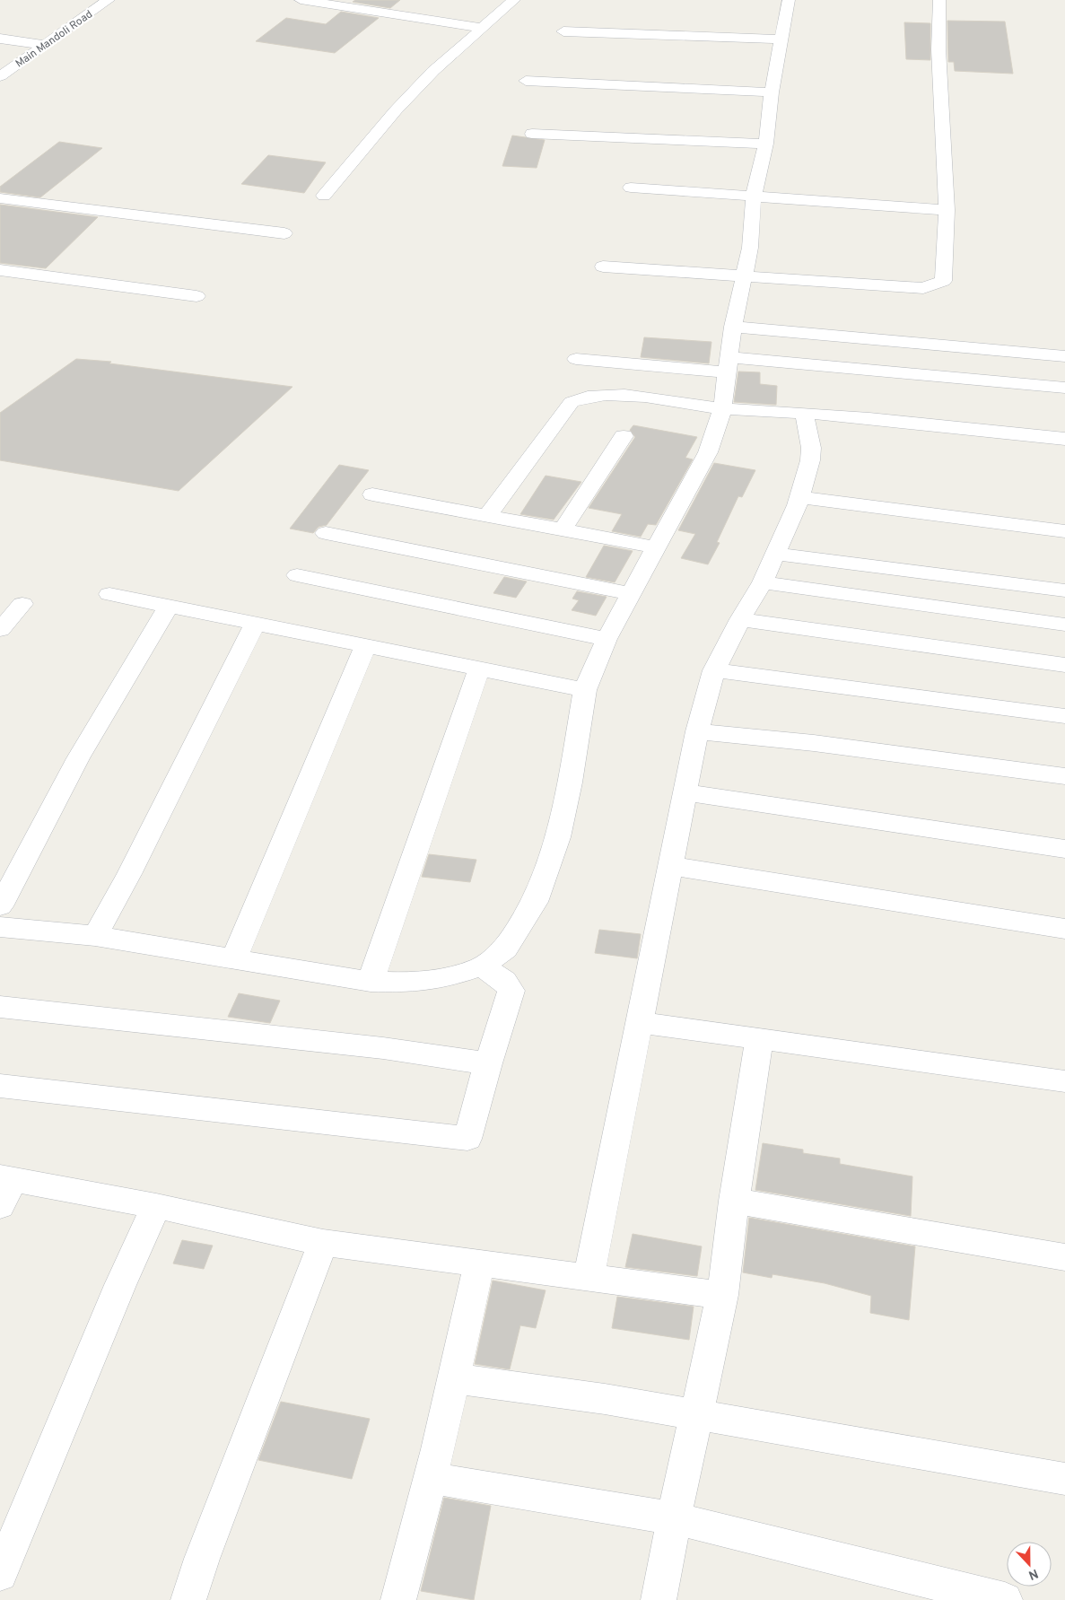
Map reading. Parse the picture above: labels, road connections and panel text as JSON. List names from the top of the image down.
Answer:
{
  "streets": {
    "street": ["Main Mandoli Road"]
  },
  "north": "bottom"
}
